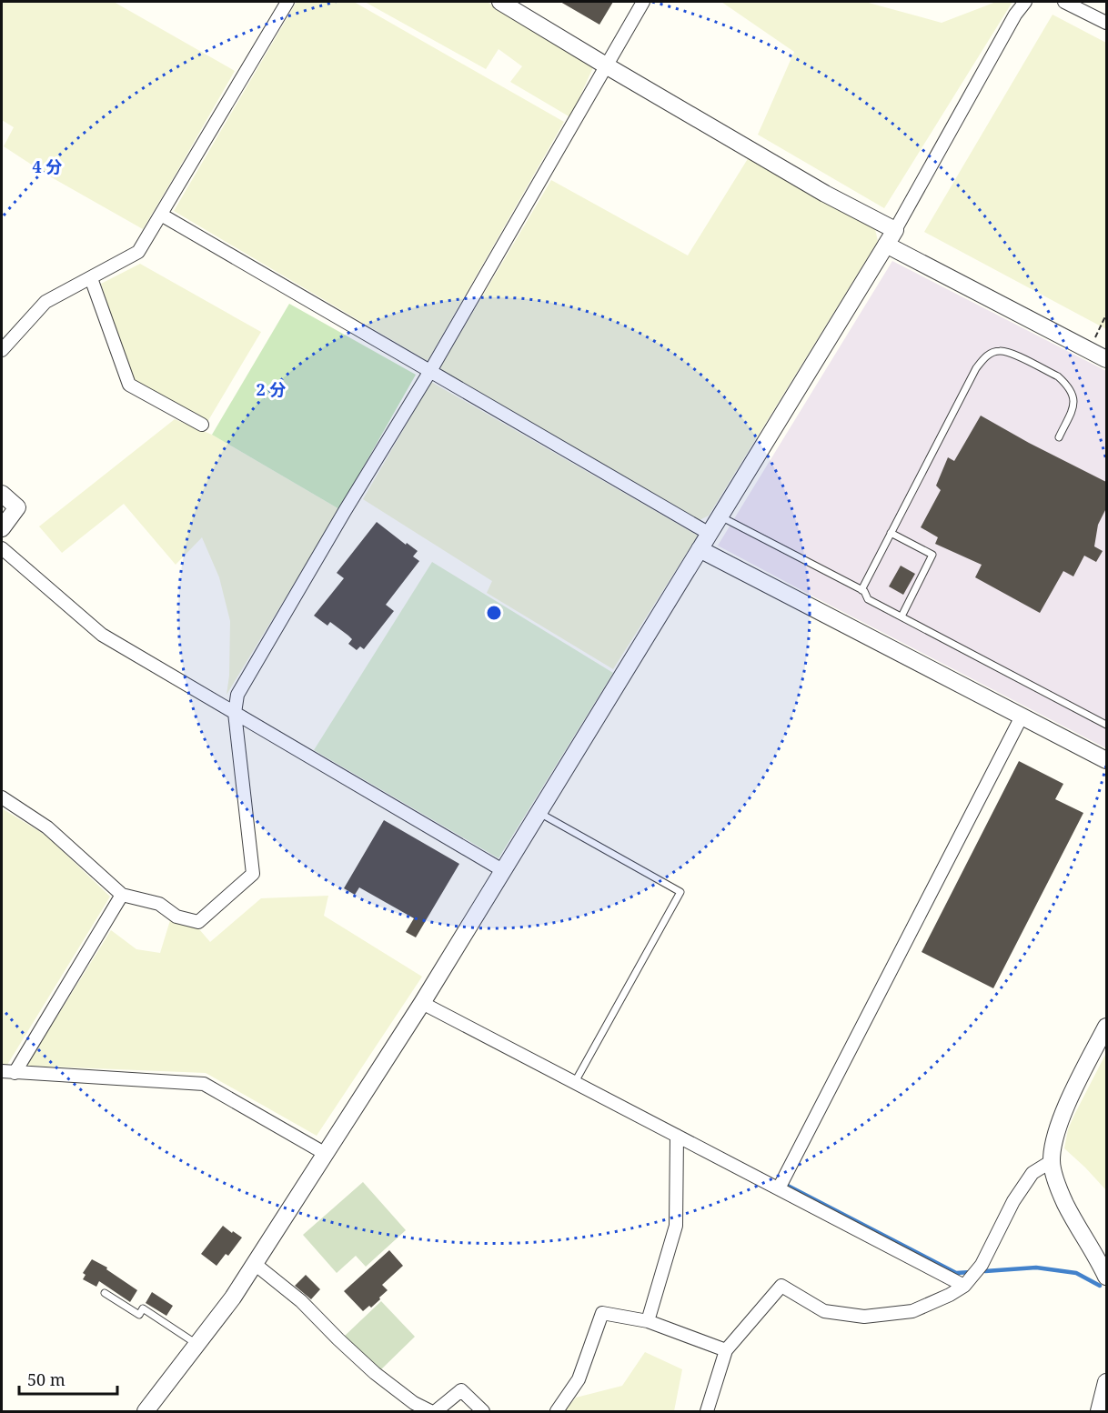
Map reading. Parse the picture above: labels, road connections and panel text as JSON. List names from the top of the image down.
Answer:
{
  "scale_bar": "50 m",
  "rings": ["4 分", "2 分"]
}
